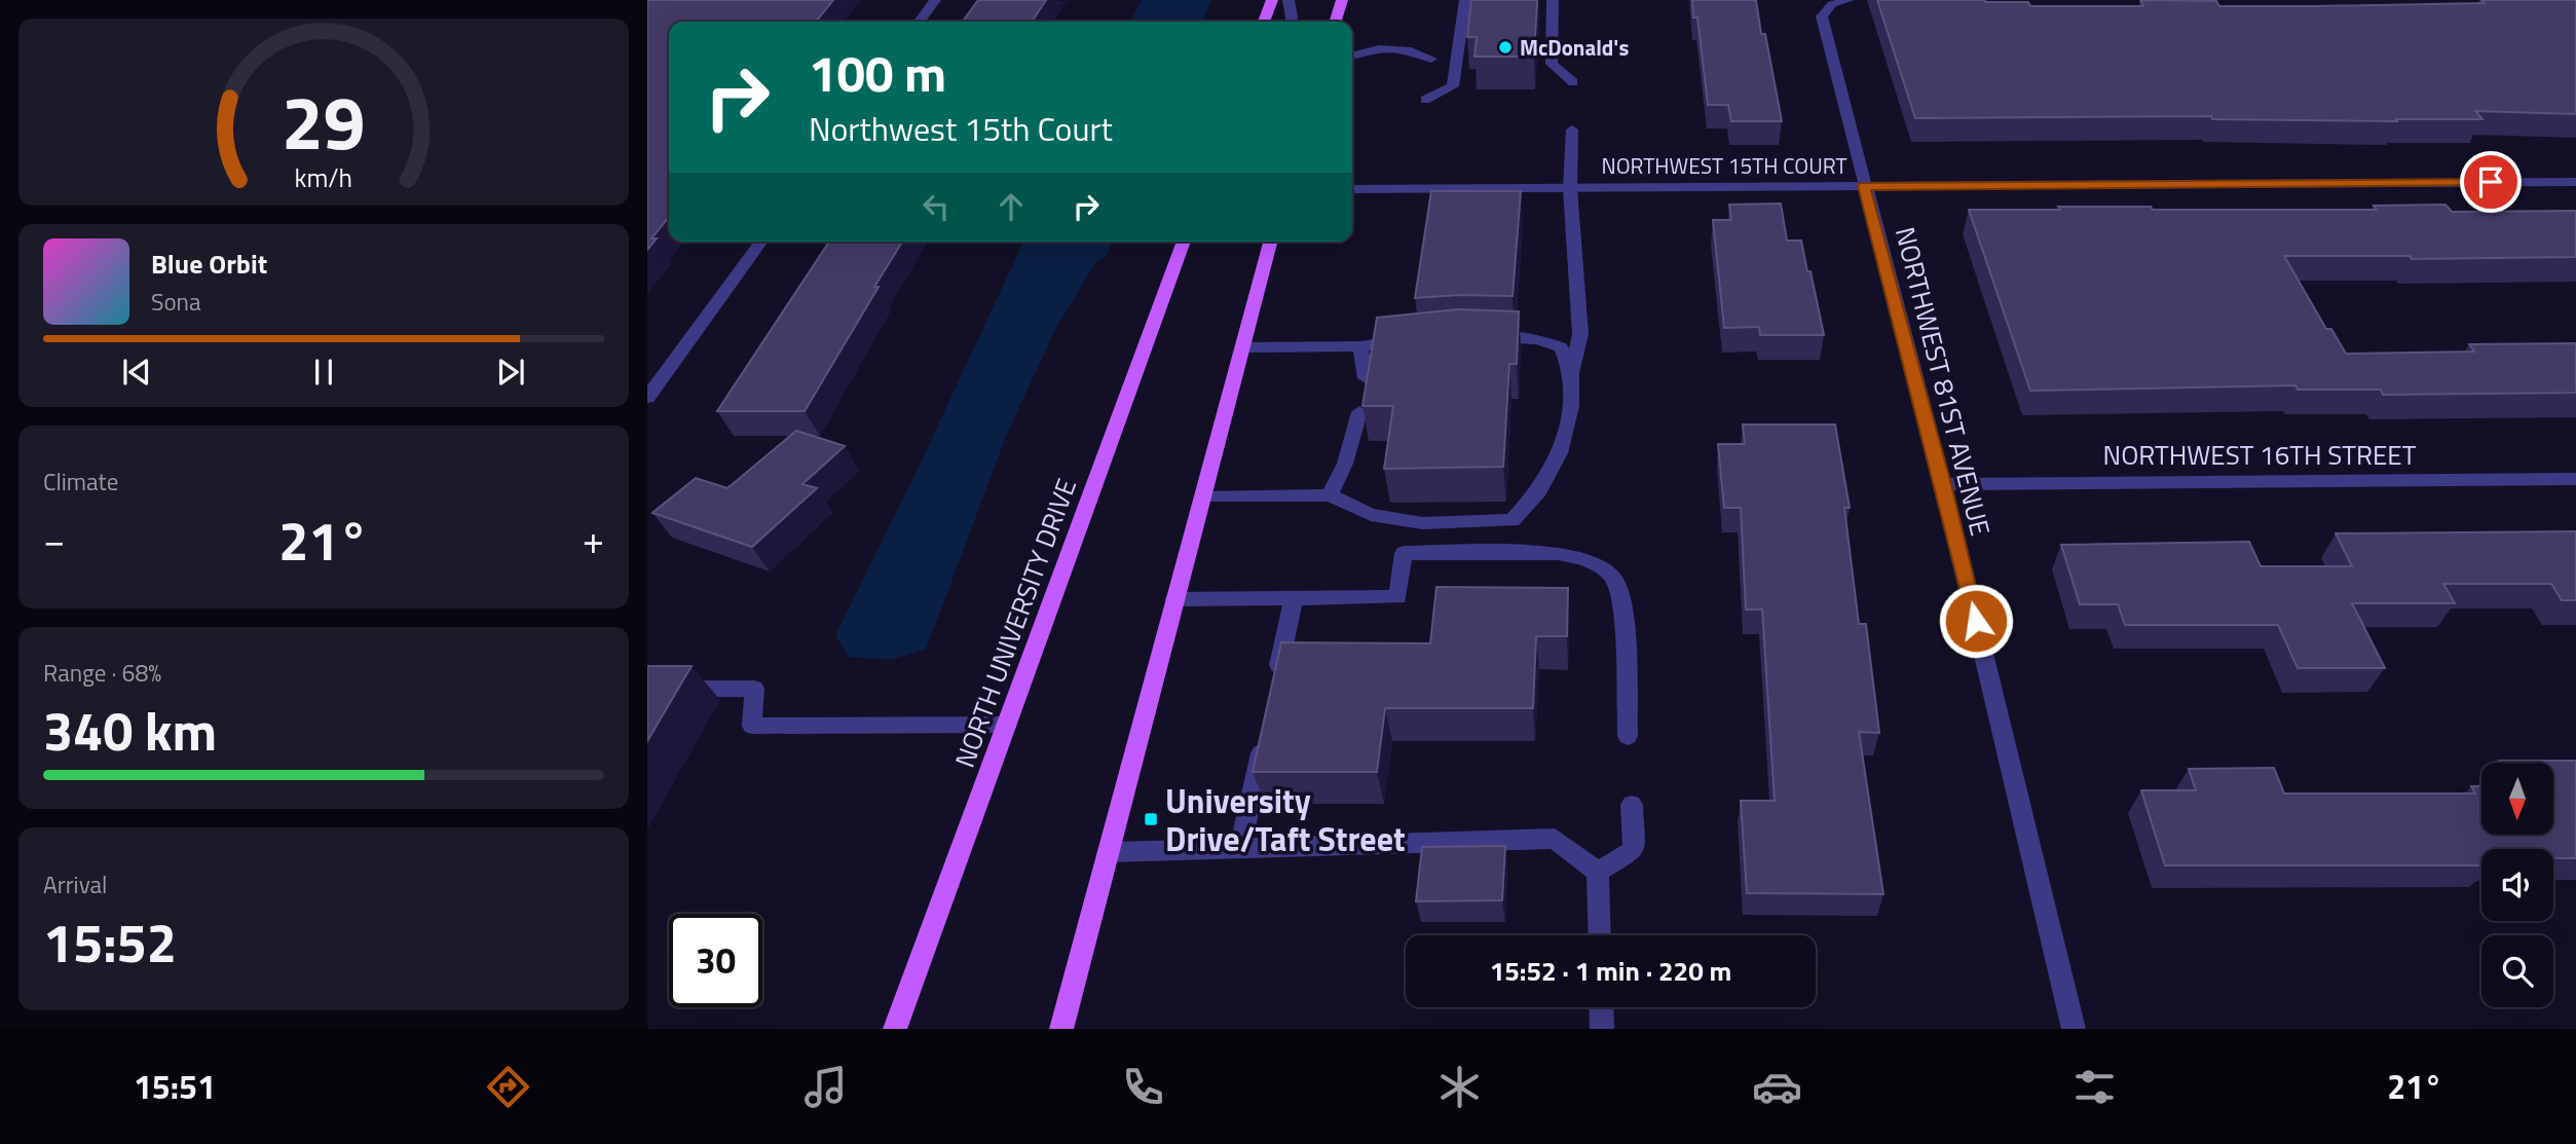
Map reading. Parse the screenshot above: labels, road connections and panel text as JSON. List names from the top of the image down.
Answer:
{
  "streets": {
    "main road": ["NORTH UNIVERSITY DRIVE"],
    "street": ["NORTHWEST 15TH COURT", "NORTHWEST 81ST AVENUE", "NORTHWEST 16TH STREET"]
  },
  "crossings": [
    ["NORTHWEST 15TH COURT", "NORTHWEST 81ST AVENUE"],
    ["NORTHWEST 81ST AVENUE", "NORTHWEST 16TH STREET"]
  ],
  "places": {
    "other": ["McDonald's"],
    "transit": ["University Drive/Taft Street"]
  },
  "north": "bottom",
  "page": {
    "turn": ["100 m", "Northwest 15th Court"],
    "song": ["Blue Orbit", "Sona"],
    "tile": [
      "Climate",
      ["Range · 68%", "340 km"],
      ["Arrival", "15:52"]
    ],
    "heat": ["−", "21°", "+"],
    "limit": "30",
    "trip": "15:52 · 1 min · 220 m",
    "tabs": ["15:51", "21°"],
    "gauge": ["29", "km/h"]
  }
}
